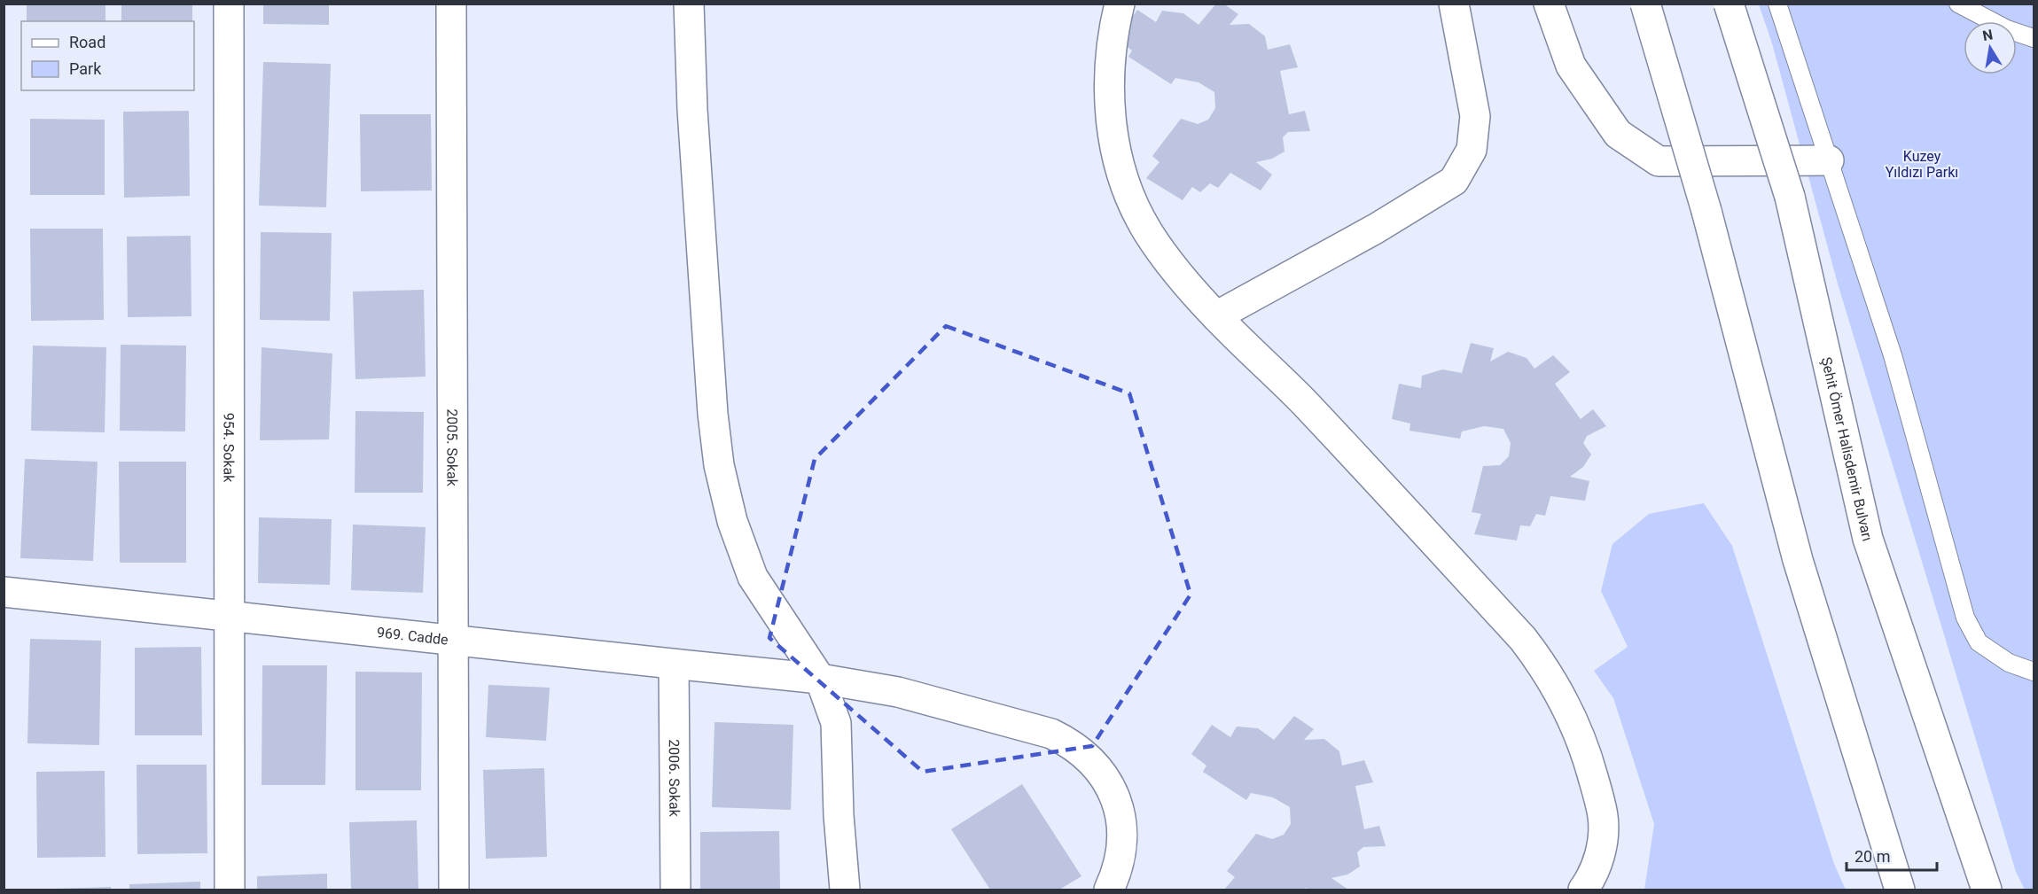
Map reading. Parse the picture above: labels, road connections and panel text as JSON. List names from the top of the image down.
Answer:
{
  "streets": {
    "main road": [
      "954. Sokak",
      "2005. Sokak",
      "Şehit Ömer Halisdemir Bulvarı",
      "969. Cadde",
      "2006. Sokak"
    ]
  },
  "crossings": [
    ["954. Sokak", "969. Cadde"],
    ["2005. Sokak", "969. Cadde"],
    ["969. Cadde", "2006. Sokak"]
  ],
  "parks": ["Kuzey Yıldızı Parkı"],
  "legend": ["Road", "Park"],
  "scale_bar": "20 m",
  "north": "top"
}
